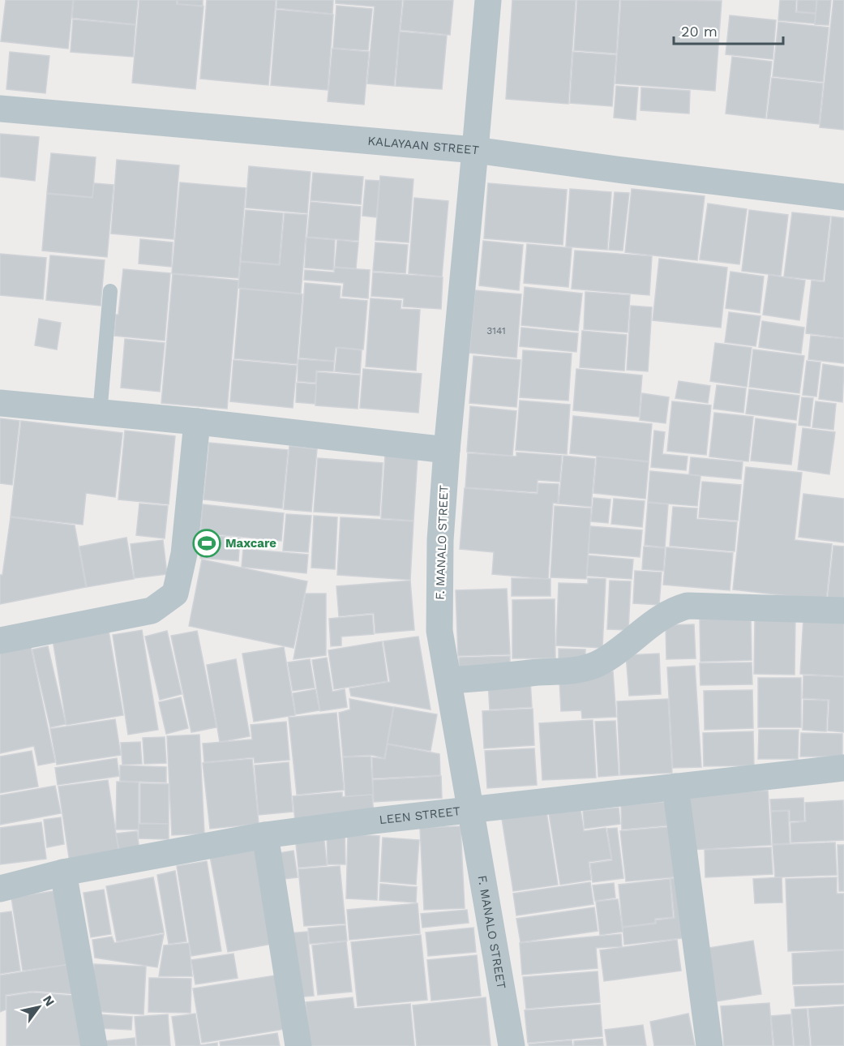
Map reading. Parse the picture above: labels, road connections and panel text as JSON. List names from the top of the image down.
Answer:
{
  "streets": {
    "street": ["KALAYAAN STREET", "F. MANALO STREET", "LEEN STREET"]
  },
  "crossings": [
    ["KALAYAAN STREET", "F. MANALO STREET"],
    ["F. MANALO STREET", "LEEN STREET"]
  ],
  "places": {
    "sports": ["Maxcare"]
  },
  "house_numbers": ["3141"],
  "scale_bar": "20 m",
  "north": "top right"
}
